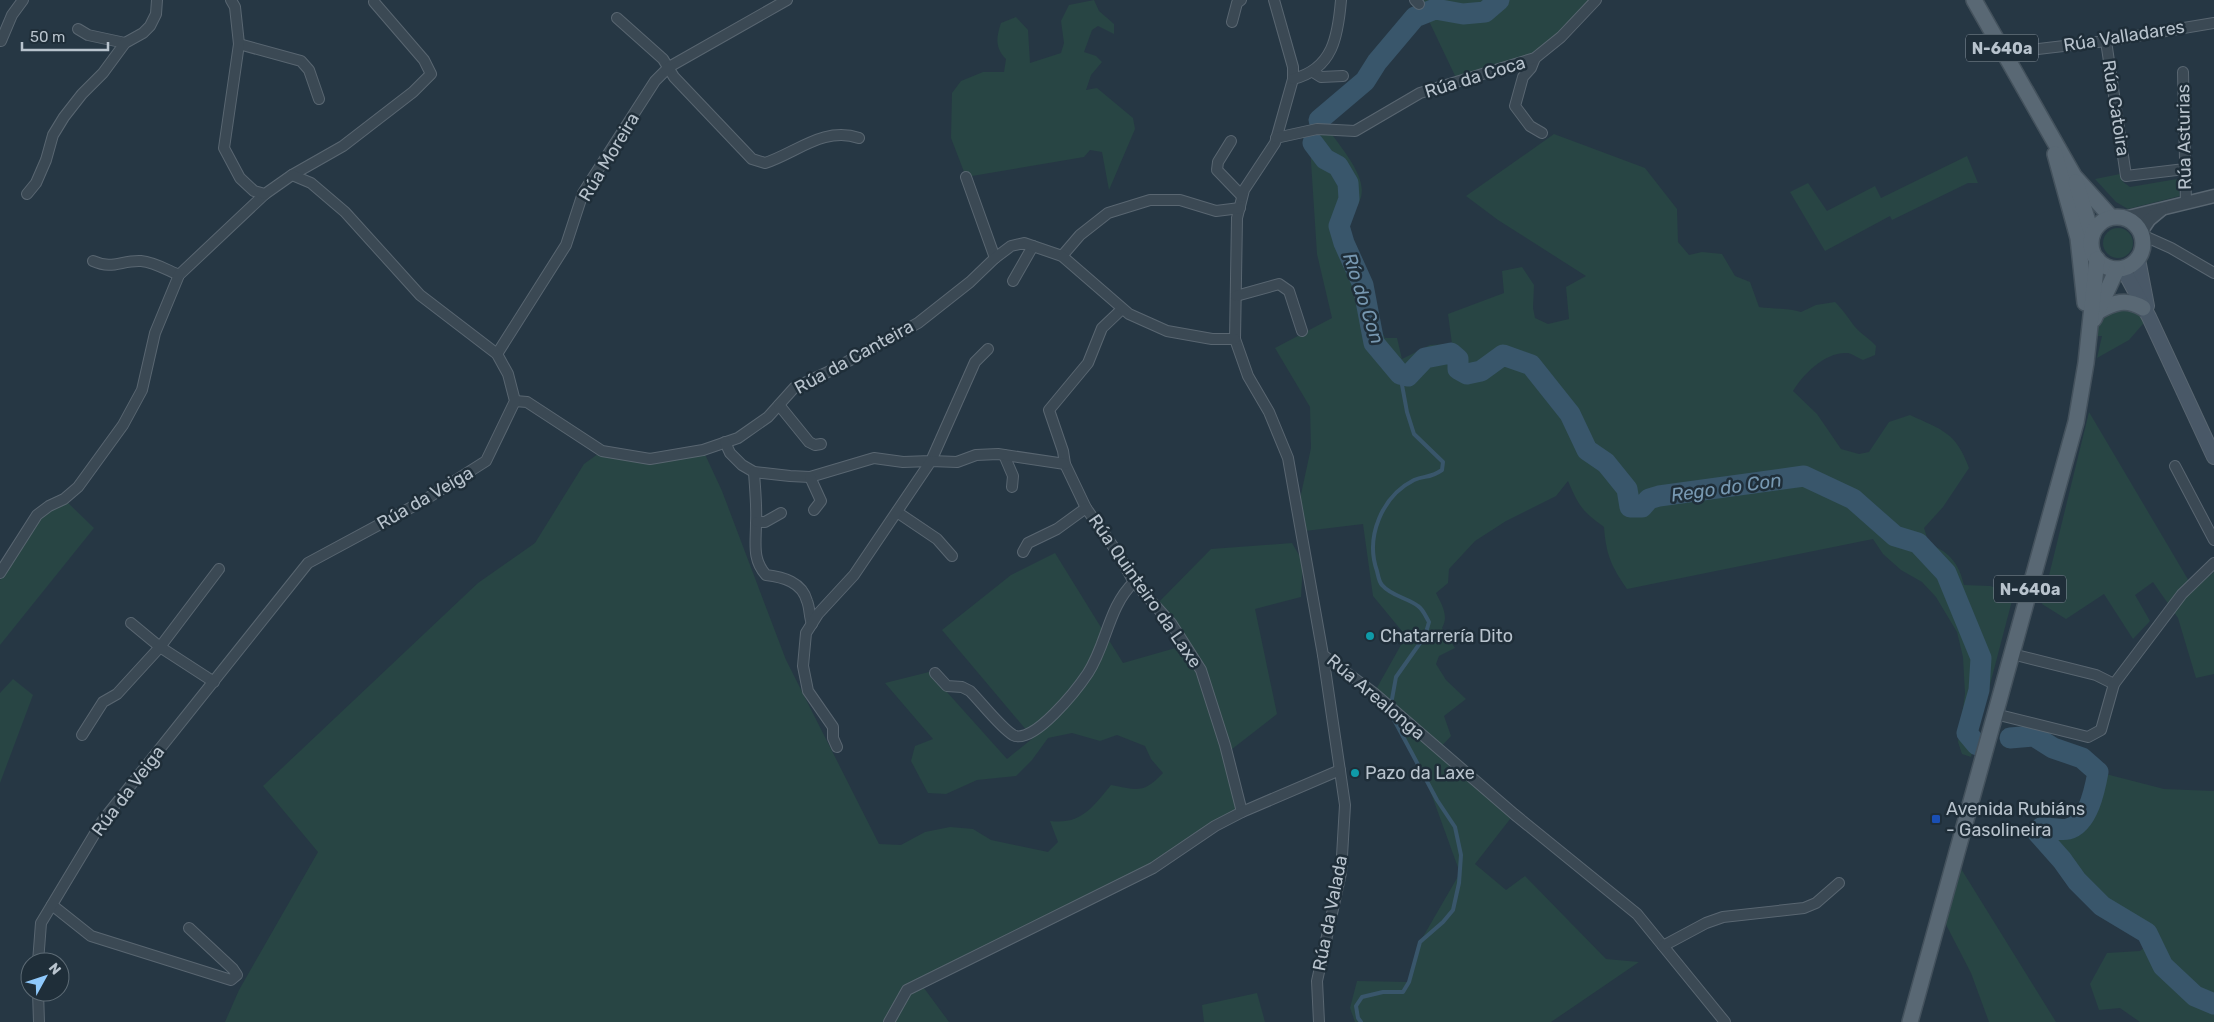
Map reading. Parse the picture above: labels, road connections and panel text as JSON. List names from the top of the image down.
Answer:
{
  "streets": {
    "main road": ["N-640a"],
    "street": [
      "Rúa Valladares",
      "Rúa da Coca",
      "Rúa Catoira",
      "Rúa Asturias",
      "Rúa Moreira",
      "Rúa da Canteira",
      "Rúa da Veiga",
      "Rúa Quinteiro da Laxe",
      "Rúa Arealonga",
      "Rúa da Valada"
    ]
  },
  "crossings": [
    ["Rúa Valladares", "N-640a"],
    ["Rúa Valladares", "Rúa Catoira"],
    ["Rúa da Coca", "Rúa Arealonga"],
    ["Rúa Catoira", "Rúa Asturias"],
    ["Rúa da Canteira", "Rúa da Veiga"],
    ["Rúa da Canteira", "Rúa Quinteiro da Laxe"],
    ["Rúa da Canteira", "Rúa Arealonga"],
    ["Rúa Arealonga", "Rúa da Valada"]
  ],
  "water": ["Río do Con", "Rego do Con"],
  "places": {
    "other": ["Chatarrería Dito", "Pazo da Laxe"],
    "transit": ["Avenida Rubiáns - Gasolineira"]
  },
  "scale_bar": "50 m",
  "north": "top right"
}
